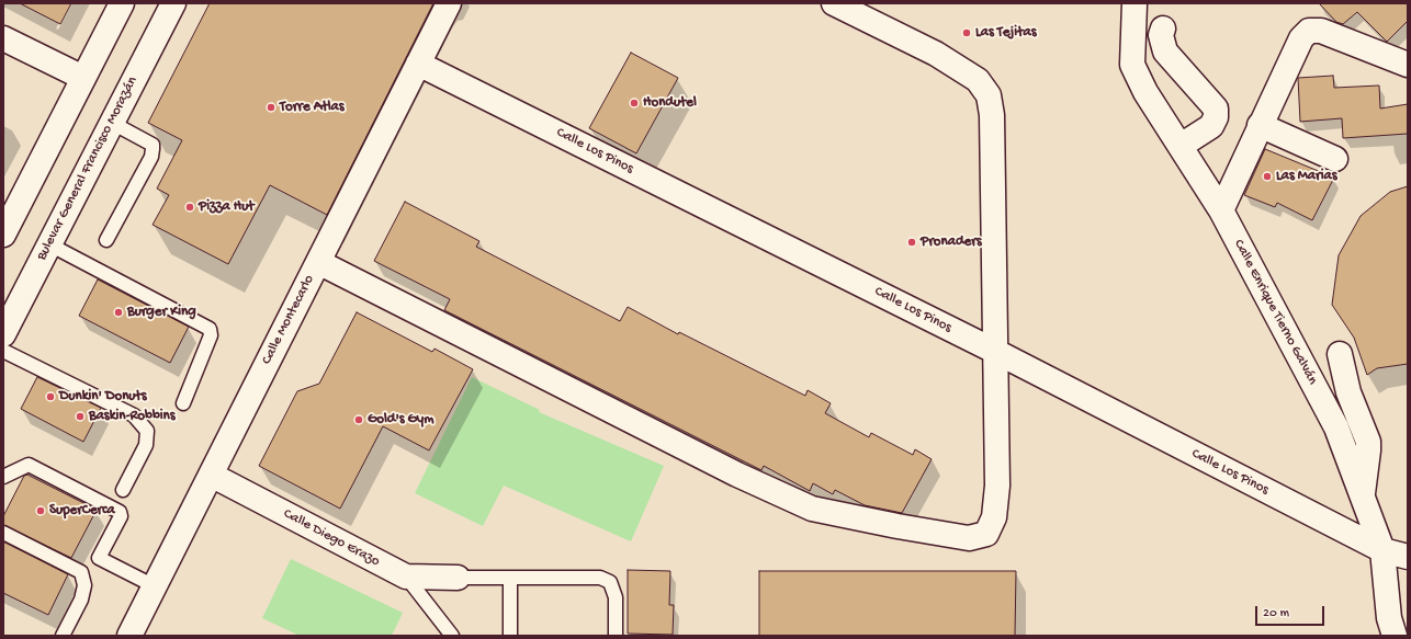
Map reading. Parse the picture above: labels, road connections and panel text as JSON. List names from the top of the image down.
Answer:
{
  "streets": {
    "street": [
      "Calle Los Pinos",
      "Bulevar General Francisco Morazán",
      "Calle Enrique Tierno Galván",
      "Calle Montecarlo",
      "Calle Diego Erazo"
    ]
  },
  "crossings": [
    ["Calle Los Pinos", "Calle Enrique Tierno Galván"],
    ["Calle Los Pinos", "Calle Montecarlo"],
    ["Calle Montecarlo", "Calle Diego Erazo"]
  ],
  "places": [
    "Las Tejitas",
    "Hondutel",
    "Torre Atlas",
    "Las Marias",
    "Pizza Hut",
    "Pronaders",
    "Burger King",
    "Dunkin' Donuts",
    "Baskin-Robbins",
    "Gold's Gym",
    "SuperCerca"
  ],
  "scale_bar": "20 m"
}
